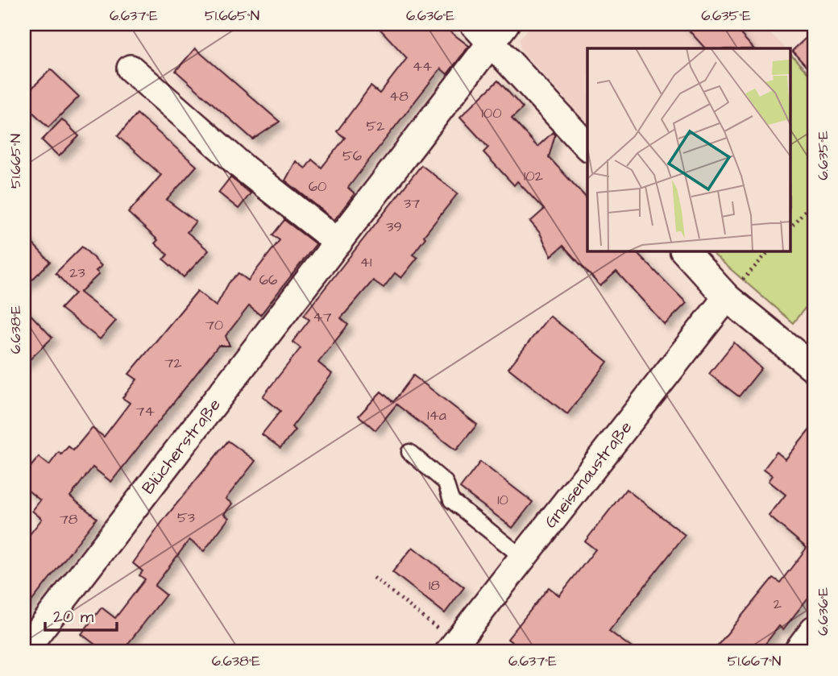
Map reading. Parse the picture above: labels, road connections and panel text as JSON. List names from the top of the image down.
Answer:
{
  "streets": {
    "street": ["Blücherstraße", "Gneisenaustraße"]
  },
  "house_numbers": [
    "44",
    "48",
    "100",
    "52",
    "56",
    "102",
    "60",
    "37",
    "39",
    "41",
    "23",
    "66",
    "47",
    "70",
    "72",
    "74",
    "14a",
    "10",
    "53",
    "78",
    "18",
    "2"
  ],
  "scale_bar": "20 m",
  "coordinates": [
    "6.637°E",
    "51.665°N",
    "6.636°E",
    "6.635°E",
    "6.638°E",
    "51.667°N"
  ]
}
